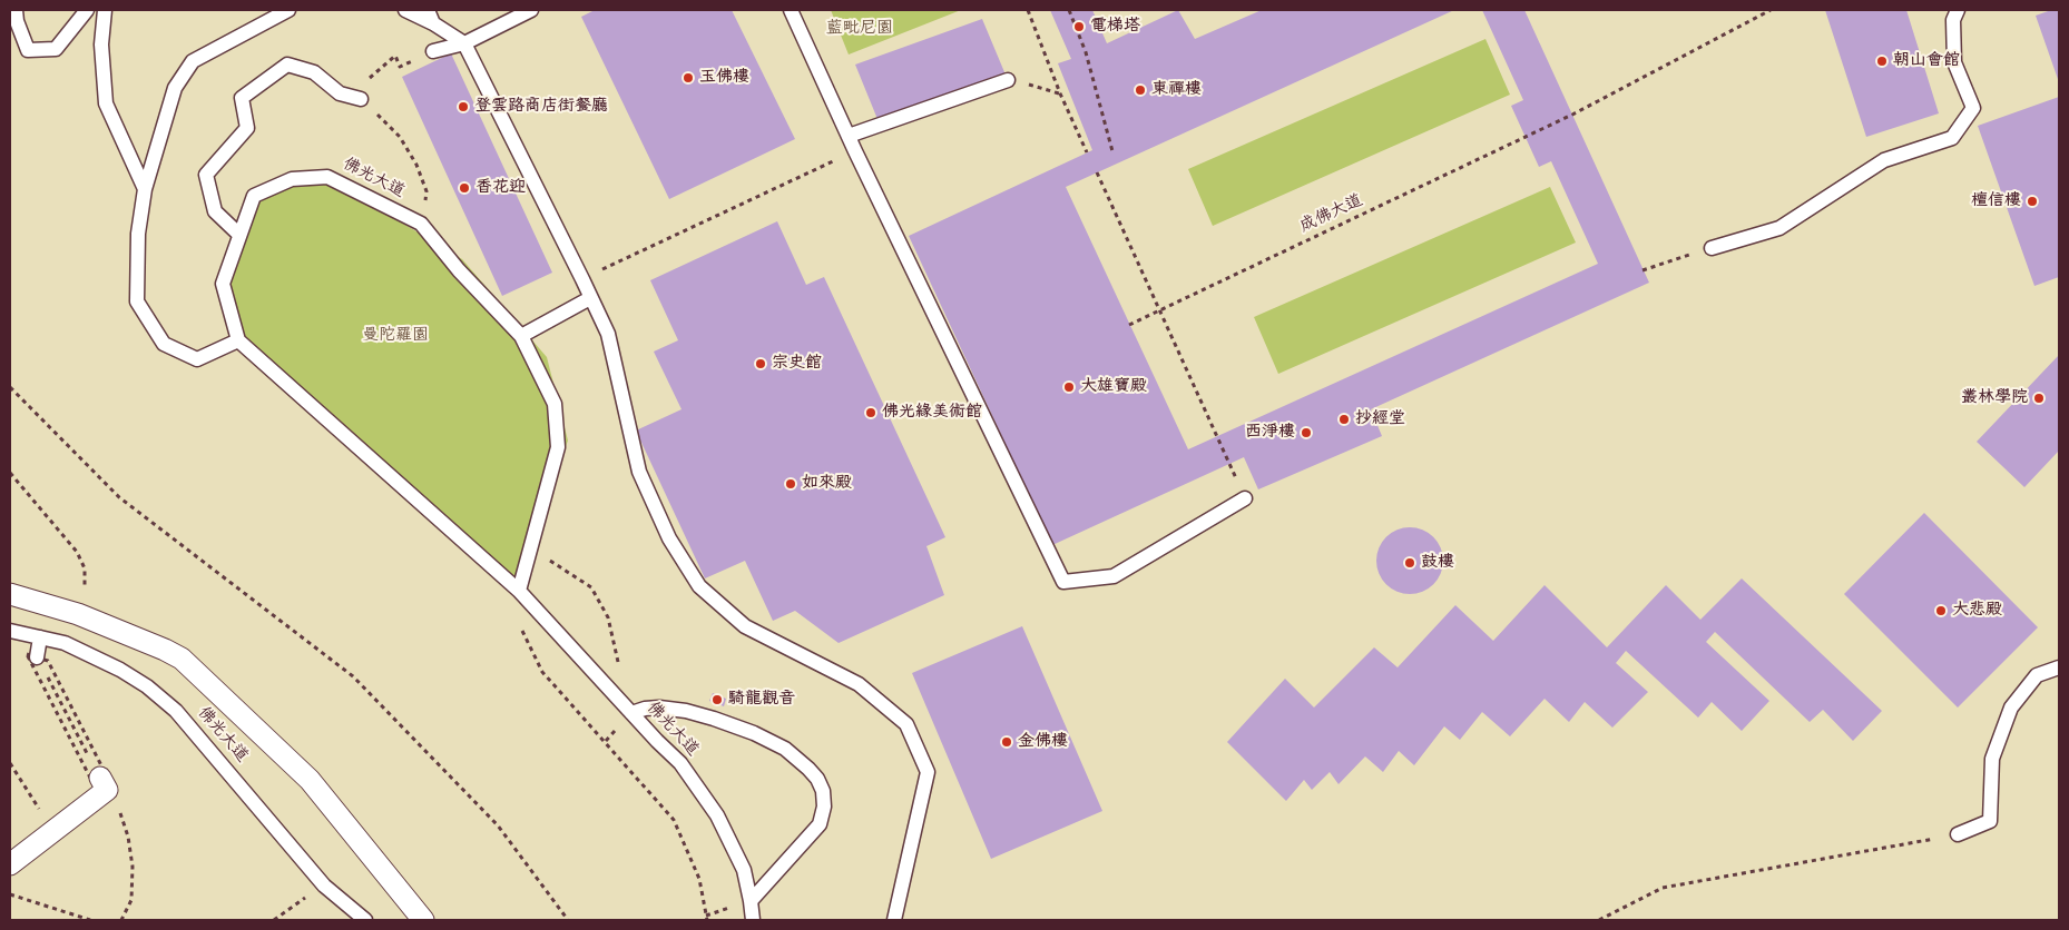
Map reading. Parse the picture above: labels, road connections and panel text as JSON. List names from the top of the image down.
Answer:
{
  "streets": {
    "lane": ["佛光大道"],
    "path": ["成佛大道"]
  },
  "parks": ["藍毗尼園", "曼陀羅園"],
  "places": [
    "電梯塔",
    "朝山會館",
    "玉佛樓",
    "東禪樓",
    "登雲路商店街餐廳",
    "香花迎",
    "檀信樓",
    "宗史館",
    "大雄寶殿",
    "叢林學院",
    "佛光緣美術館",
    "抄經堂",
    "西淨樓",
    "如來殿",
    "鼓樓",
    "大悲殿",
    "騎龍觀音",
    "金佛樓"
  ]
}
